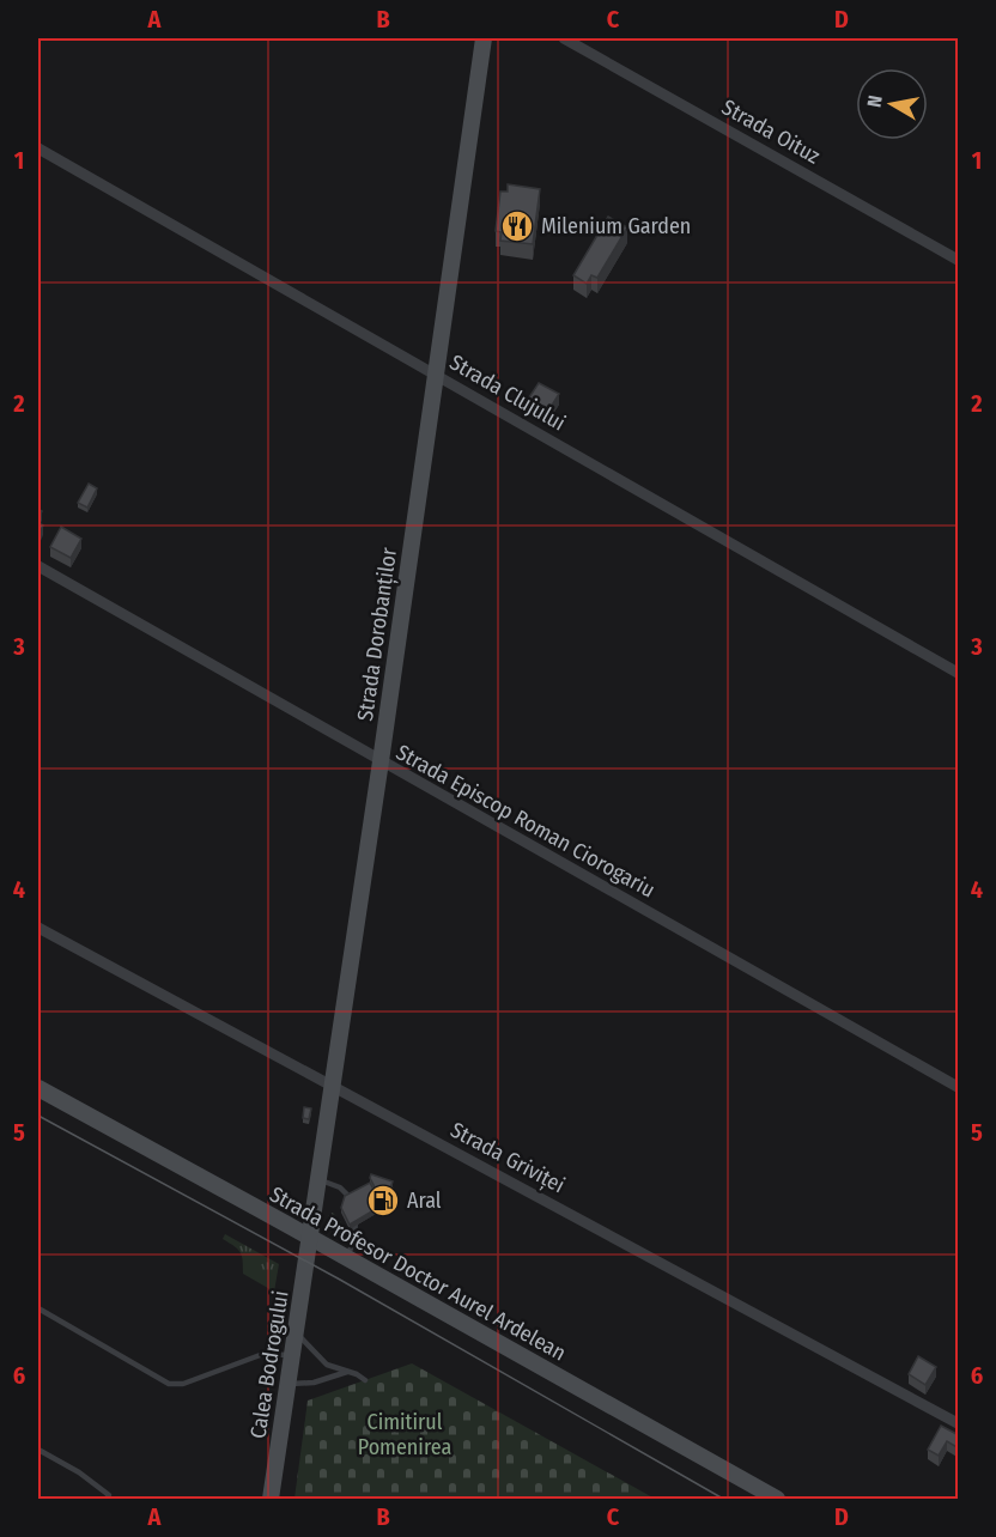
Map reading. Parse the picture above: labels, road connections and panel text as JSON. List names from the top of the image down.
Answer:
{
  "streets": {
    "main road": ["Strada Dorobanților", "Strada Profesor Doctor Aurel Ardelean", "Calea Bodrogului"],
    "street": [
      "Strada Oituz",
      "Strada Clujului",
      "Strada Episcop Roman Ciorogariu",
      "Strada Griviței"
    ]
  },
  "crossings": [
    ["Strada Clujului", "Strada Dorobanților"],
    ["Strada Dorobanților", "Strada Episcop Roman Ciorogariu"],
    ["Strada Dorobanților", "Strada Griviței"],
    ["Strada Dorobanților", "Strada Profesor Doctor Aurel Ardelean"],
    ["Strada Dorobanților", "Calea Bodrogului"],
    ["Strada Profesor Doctor Aurel Ardelean", "Calea Bodrogului"]
  ],
  "parks": ["Cimitirul Pomenirea"],
  "places": {
    "restaurant": ["Milenium Garden"],
    "fuel station": ["Aral"]
  },
  "north": "left",
  "grid": {
    "columns": [
      "A",
      "B",
      "C",
      "D"
    ],
    "rows": [
      "1",
      "2",
      "3",
      "4",
      "5",
      "6"
    ]
  }
}
